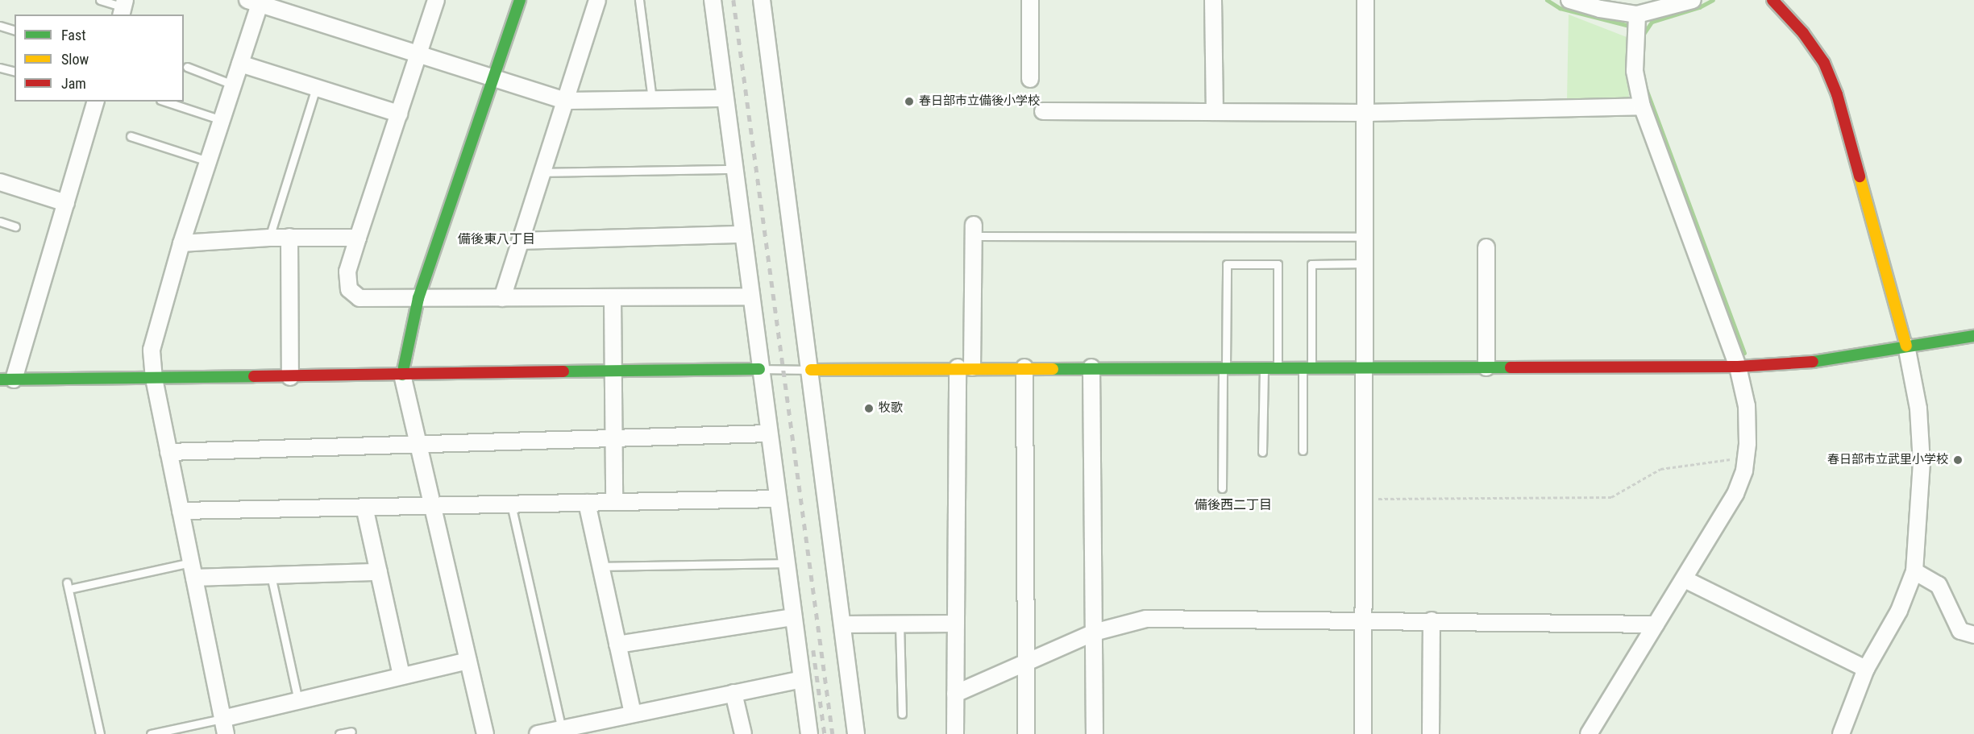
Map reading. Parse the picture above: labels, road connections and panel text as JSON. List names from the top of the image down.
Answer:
{
  "districts": ["備後東八丁目", "備後西二丁目"],
  "places": ["春日部市立備後小学校", "牧歌", "春日部市立武里小学校"],
  "legend": ["Fast", "Slow", "Jam"]
}
